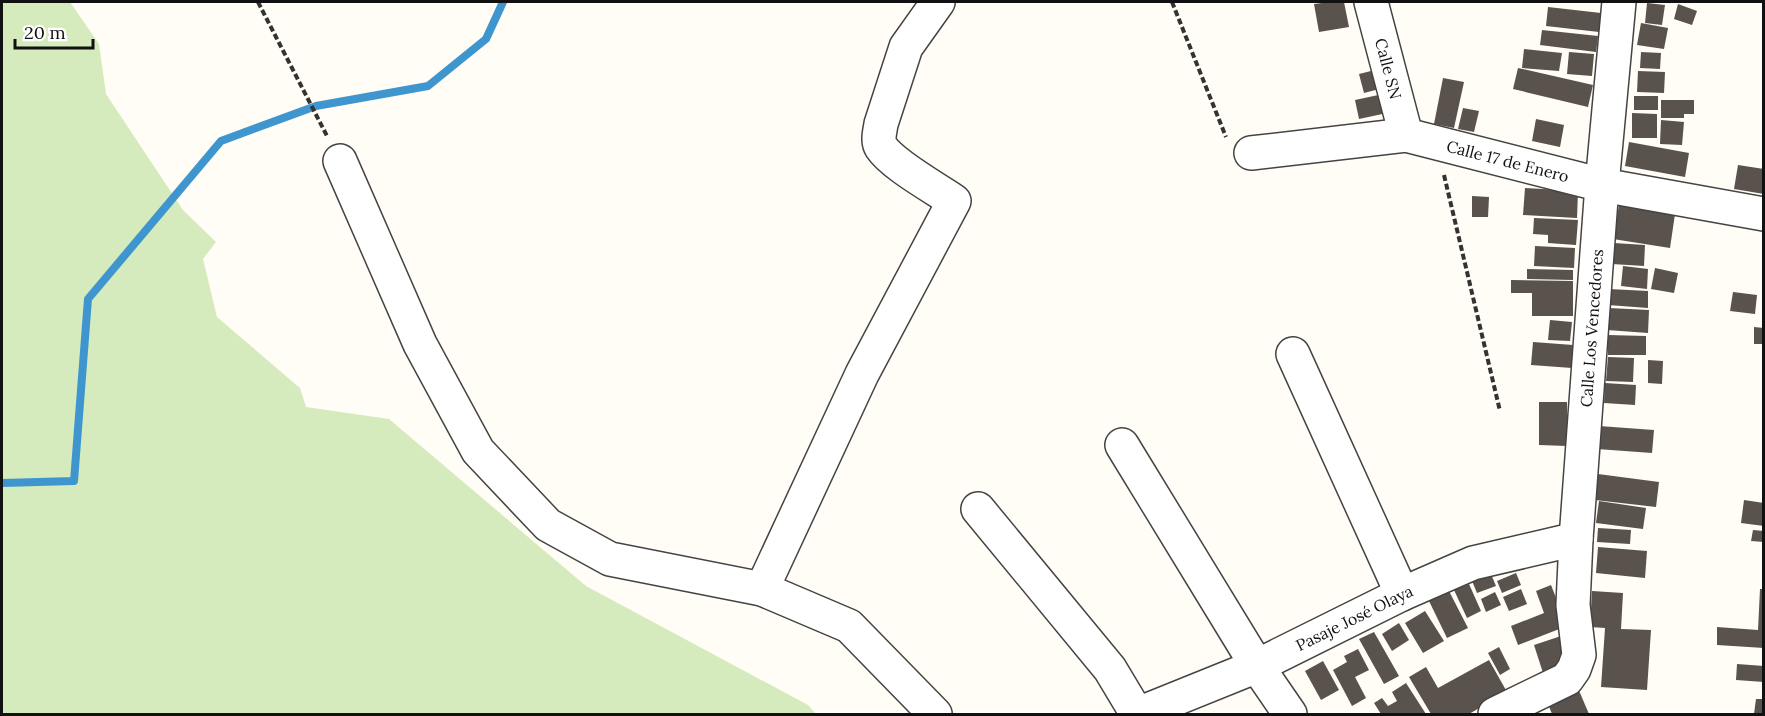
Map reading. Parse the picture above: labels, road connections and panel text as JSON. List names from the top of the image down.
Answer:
{
  "streets": {
    "street": [
      "Calle SN",
      "Calle 17 de Enero",
      "Calle Los Vencedores",
      "Pasaje José Olaya"
    ]
  },
  "crossings": [
    ["Calle SN", "Calle 17 de Enero"],
    ["Calle 17 de Enero", "Calle Los Vencedores"],
    ["Calle Los Vencedores", "Pasaje José Olaya"]
  ],
  "scale_bar": "20 m"
}
